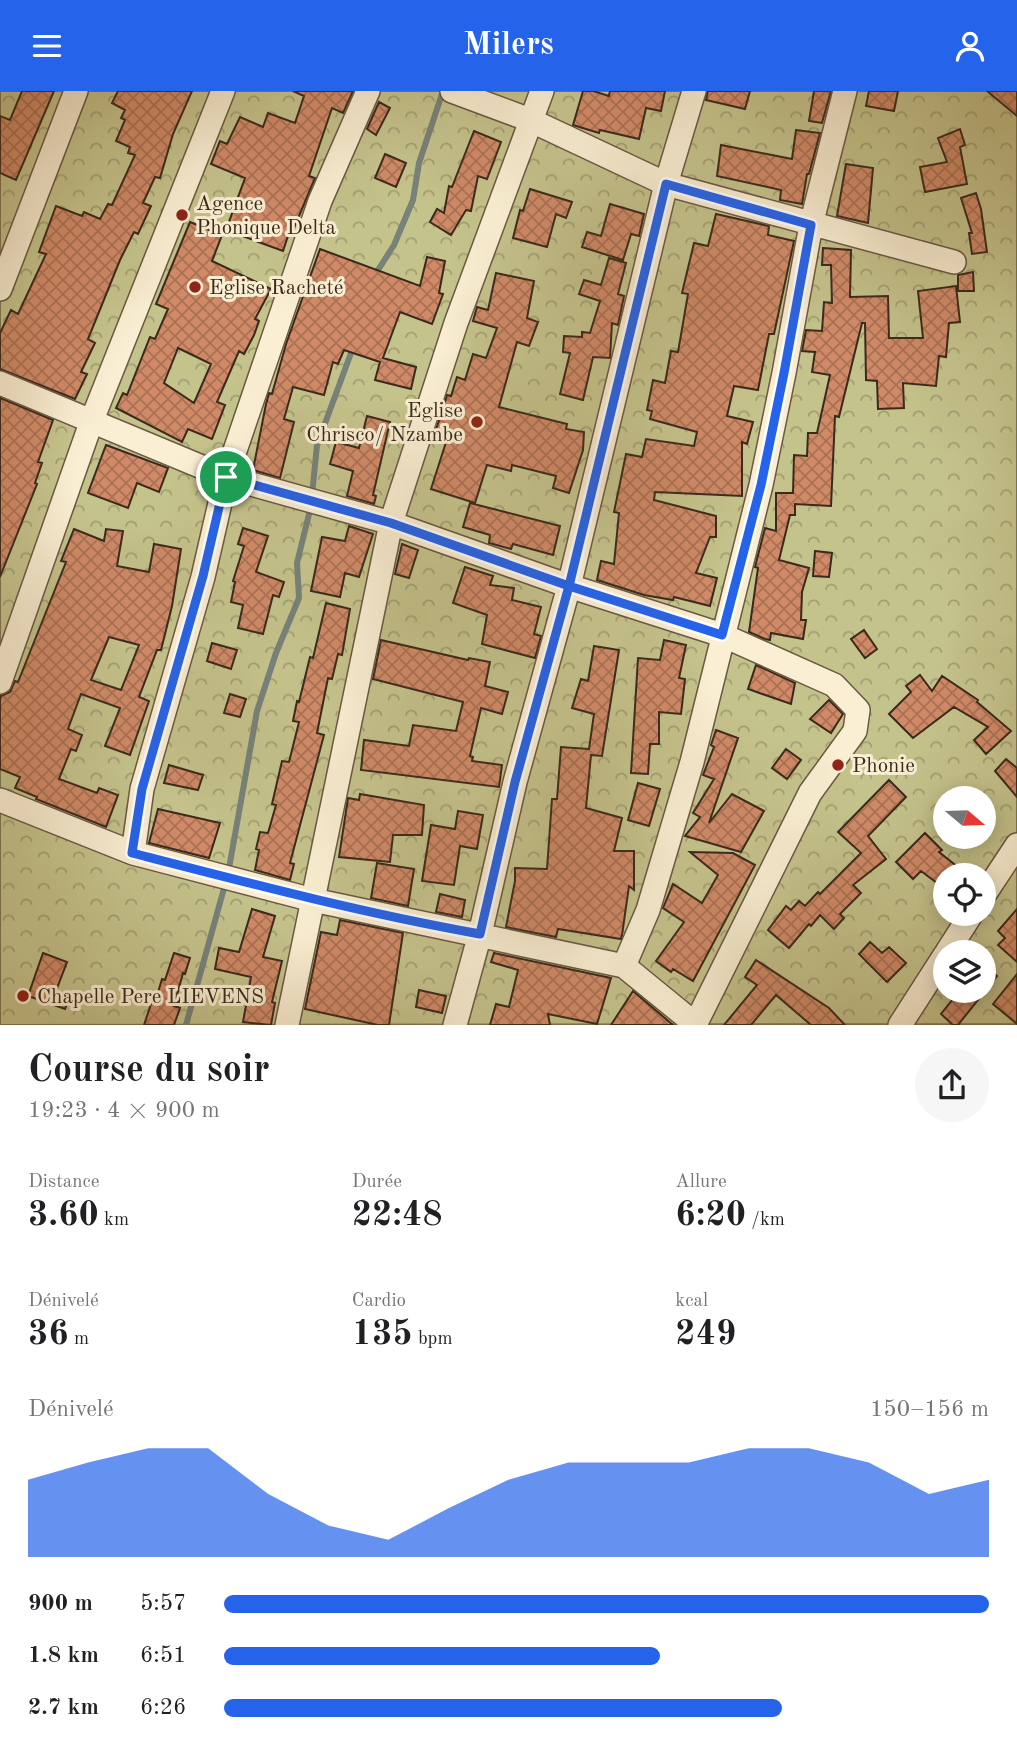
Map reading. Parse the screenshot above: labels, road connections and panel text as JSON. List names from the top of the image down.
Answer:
{
  "places": [
    "Agence Phonique Delta",
    "Eglise Racheté",
    "Eglise Chrisco/ Nzambe",
    "Phonie",
    "Chapelle Pere LIEVENS"
  ],
  "north": "right",
  "page": {
    "header": "Milers",
    "heading": ["Course du soir", "19:23 · 4 × 900 m"],
    "stats": [
      ["Distance", "3.60 km"],
      ["Durée", "22:48"],
      ["Allure", "6:20 /km"],
      ["Dénivelé", "36 m"],
      ["Cardio", "135 bpm"],
      ["kcal", "249"]
    ],
    "chart": ["Dénivelé", "150–156 m"],
    "list": [
      {
        "name": "900 m",
        "note": "5:57"
      },
      {
        "name": "1.8 km",
        "note": "6:51"
      },
      {
        "name": "2.7 km",
        "note": "6:26"
      }
    ]
  }
}
